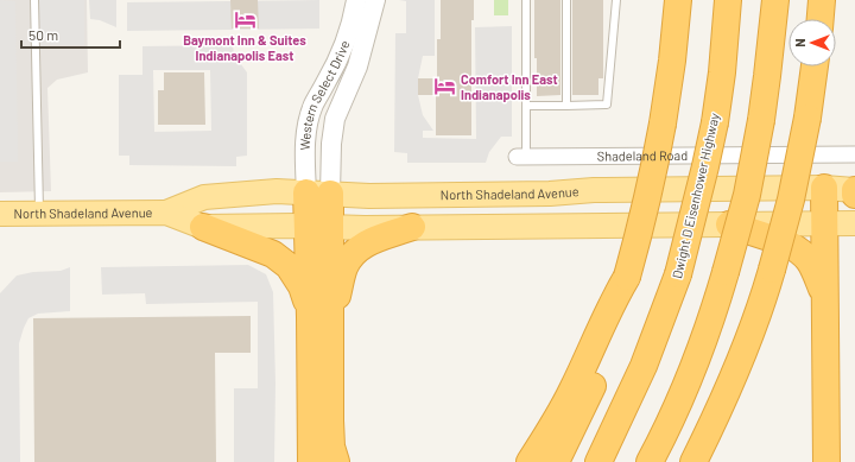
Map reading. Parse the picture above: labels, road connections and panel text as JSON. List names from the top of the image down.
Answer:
{
  "streets": {
    "highway": ["Dwight D Eisenhower Highway"],
    "main road": ["North Shadeland Avenue"],
    "street": ["Western Select Drive", "Shadeland Road"]
  },
  "crossings": [
    ["Western Select Drive", "North Shadeland Avenue"]
  ],
  "places": {
    "hotel": ["Baymont Inn & Suites Indianapolis East", "Comfort Inn East Indianapolis"]
  },
  "scale_bar": "50 m",
  "north": "left"
}
